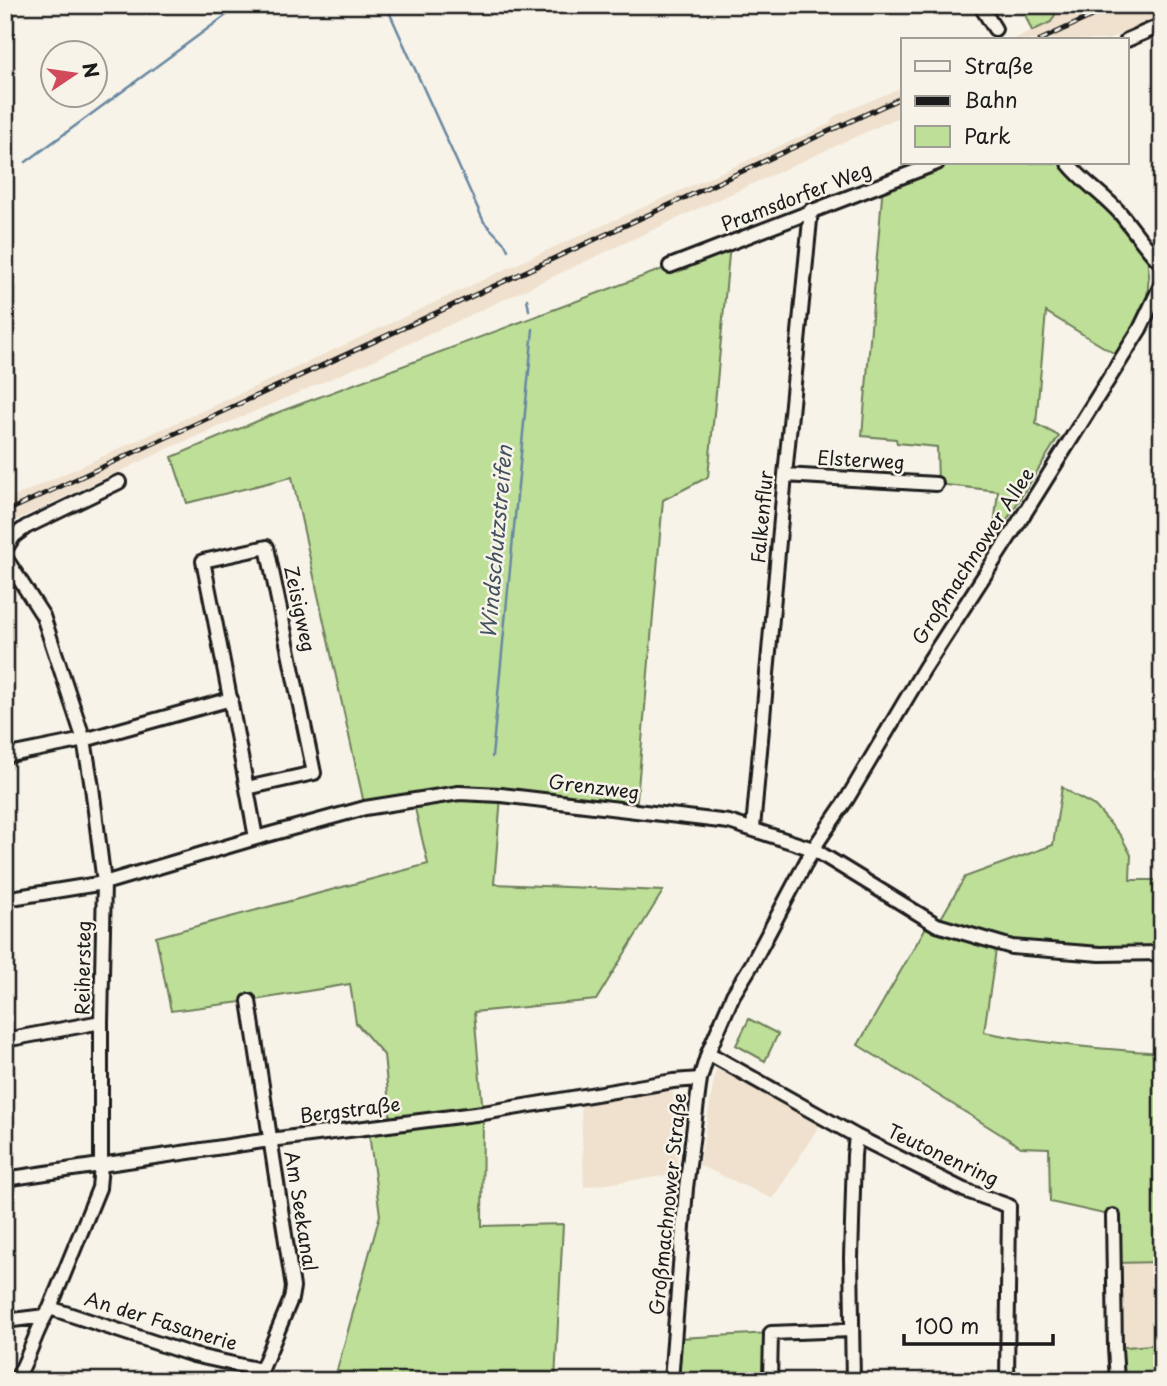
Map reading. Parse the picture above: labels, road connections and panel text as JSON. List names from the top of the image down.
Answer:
{
  "streets": {
    "street": [
      "Pramsdorfer Weg",
      "Elsterweg",
      "Falkenflur",
      "Großmachnower Allee",
      "Zeisigweg",
      "Grenzweg",
      "Reihersteg",
      "Bergstraße",
      "Teutonenring",
      "Großmachnower Straße",
      "Am Seekanal",
      "An der Fasanerie"
    ]
  },
  "crossings": [
    ["Pramsdorfer Weg", "Falkenflur"],
    ["Elsterweg", "Falkenflur"],
    ["Falkenflur", "Grenzweg"],
    ["Großmachnower Allee", "Grenzweg"],
    ["Großmachnower Allee", "Großmachnower Straße"],
    ["Zeisigweg", "Grenzweg"],
    ["Grenzweg", "Reihersteg"],
    ["Grenzweg", "Großmachnower Straße"],
    ["Reihersteg", "Bergstraße"],
    ["Reihersteg", "An der Fasanerie"],
    ["Bergstraße", "Großmachnower Straße"],
    ["Bergstraße", "Am Seekanal"],
    ["Teutonenring", "Großmachnower Straße"],
    ["Am Seekanal", "An der Fasanerie"]
  ],
  "water": ["Windschutzstreifen"],
  "legend": ["Straße", "Bahn", "Park"],
  "scale_bar": "100 m",
  "north": "right"
}
